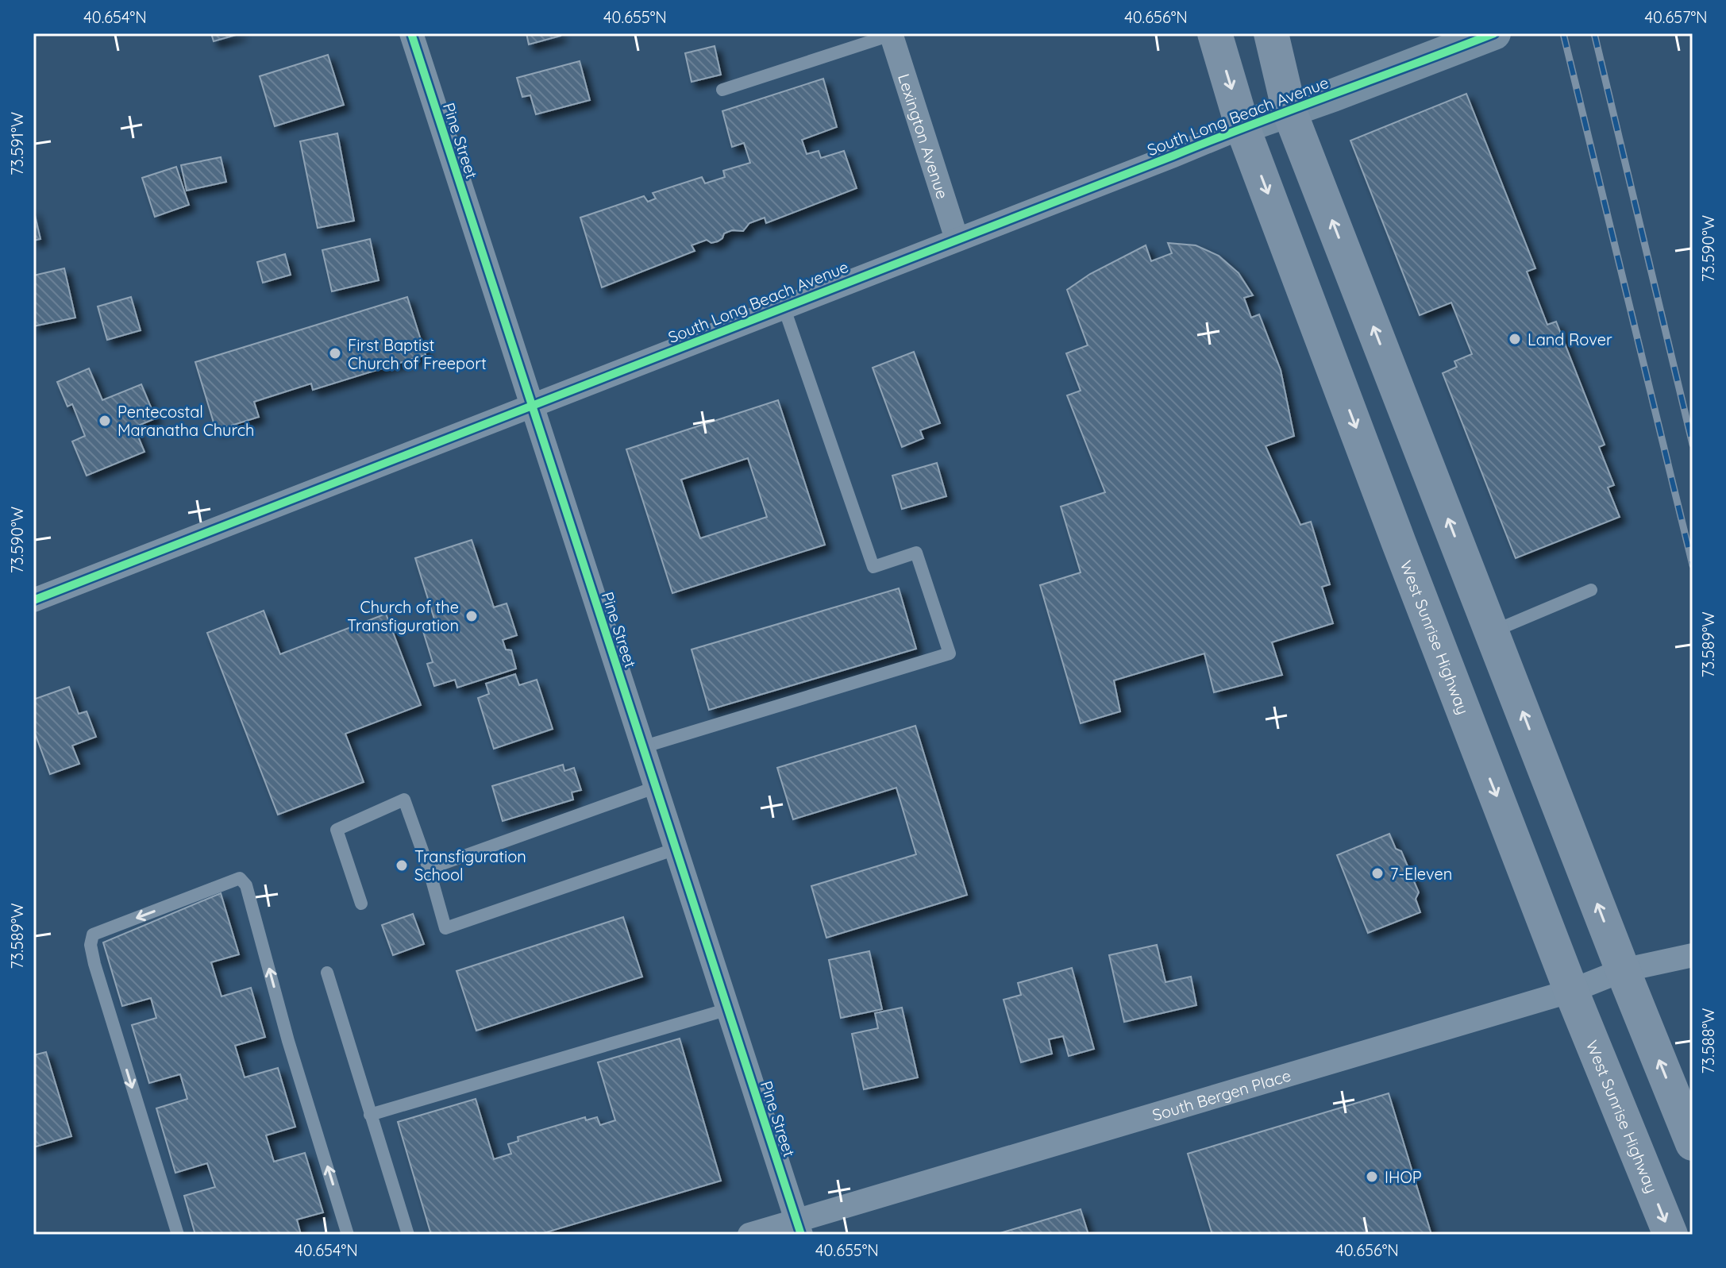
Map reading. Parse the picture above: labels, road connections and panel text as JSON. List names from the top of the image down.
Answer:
{
  "streets": {
    "highway": ["West Sunrise Highway"],
    "street": [
      "South Long Beach Avenue",
      "Lexington Avenue",
      "Pine Street",
      "South Bergen Place"
    ]
  },
  "crossings": [
    ["South Long Beach Avenue", "Lexington Avenue"],
    ["South Long Beach Avenue", "Pine Street"],
    ["South Long Beach Avenue", "West Sunrise Highway"],
    ["Pine Street", "South Bergen Place"],
    ["West Sunrise Highway", "South Bergen Place"]
  ],
  "places": [
    "Land Rover",
    "First Baptist Church of Freeport",
    "Pentecostal Maranatha Church",
    "Church of the Transfiguration",
    "Transfiguration School",
    "7-Eleven",
    "IHOP"
  ],
  "coordinates": [
    "40.654°N",
    "40.655°N",
    "40.656°N",
    "40.657°N",
    "73.591°W",
    "73.590°W",
    "73.589°W",
    "73.588°W"
  ]
}
